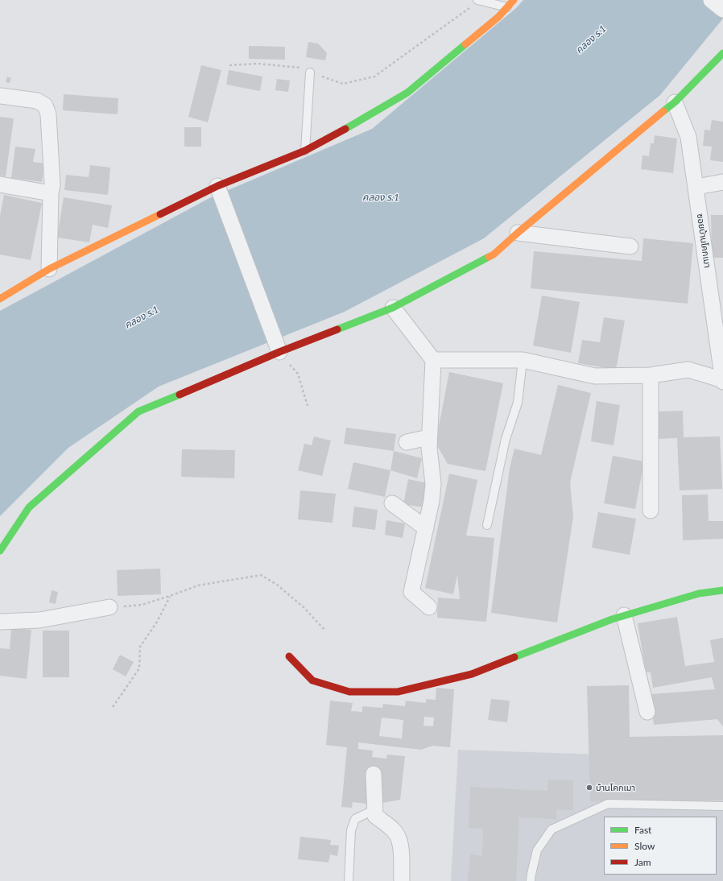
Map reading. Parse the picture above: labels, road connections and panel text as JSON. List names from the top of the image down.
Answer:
{
  "streets": {
    "street": ["ซอยบ้านโคกเมา"]
  },
  "water": ["คลอง ร.1"],
  "places": ["บ้านโคกเมา"],
  "legend": ["Fast", "Slow", "Jam"]
}
